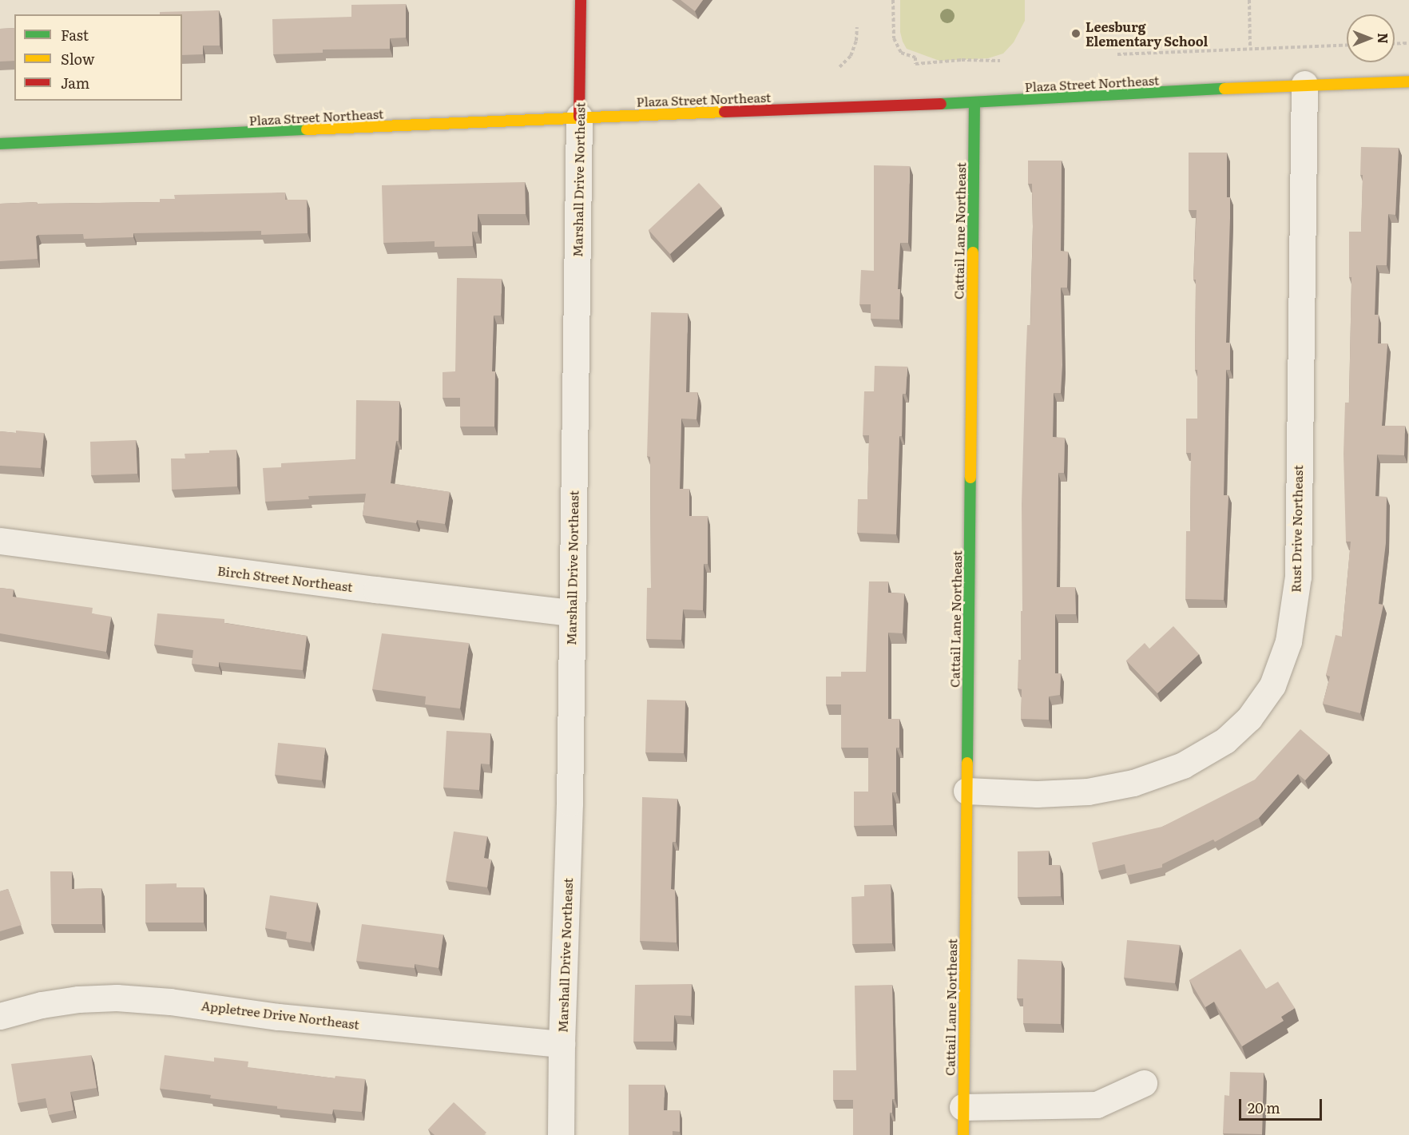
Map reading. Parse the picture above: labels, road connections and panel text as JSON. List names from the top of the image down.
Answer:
{
  "streets": {
    "main road": ["Plaza Street Northeast", "Marshall Drive Northeast", "Cattail Lane Northeast"],
    "street": ["Rust Drive Northeast", "Birch Street Northeast", "Appletree Drive Northeast"]
  },
  "crossings": [
    ["Plaza Street Northeast", "Marshall Drive Northeast"],
    ["Plaza Street Northeast", "Cattail Lane Northeast"],
    ["Plaza Street Northeast", "Rust Drive Northeast"],
    ["Marshall Drive Northeast", "Birch Street Northeast"],
    ["Marshall Drive Northeast", "Appletree Drive Northeast"],
    ["Cattail Lane Northeast", "Rust Drive Northeast"]
  ],
  "places": ["Leesburg Elementary School"],
  "legend": ["Fast", "Slow", "Jam"],
  "scale_bar": "20 m",
  "north": "right"
}
